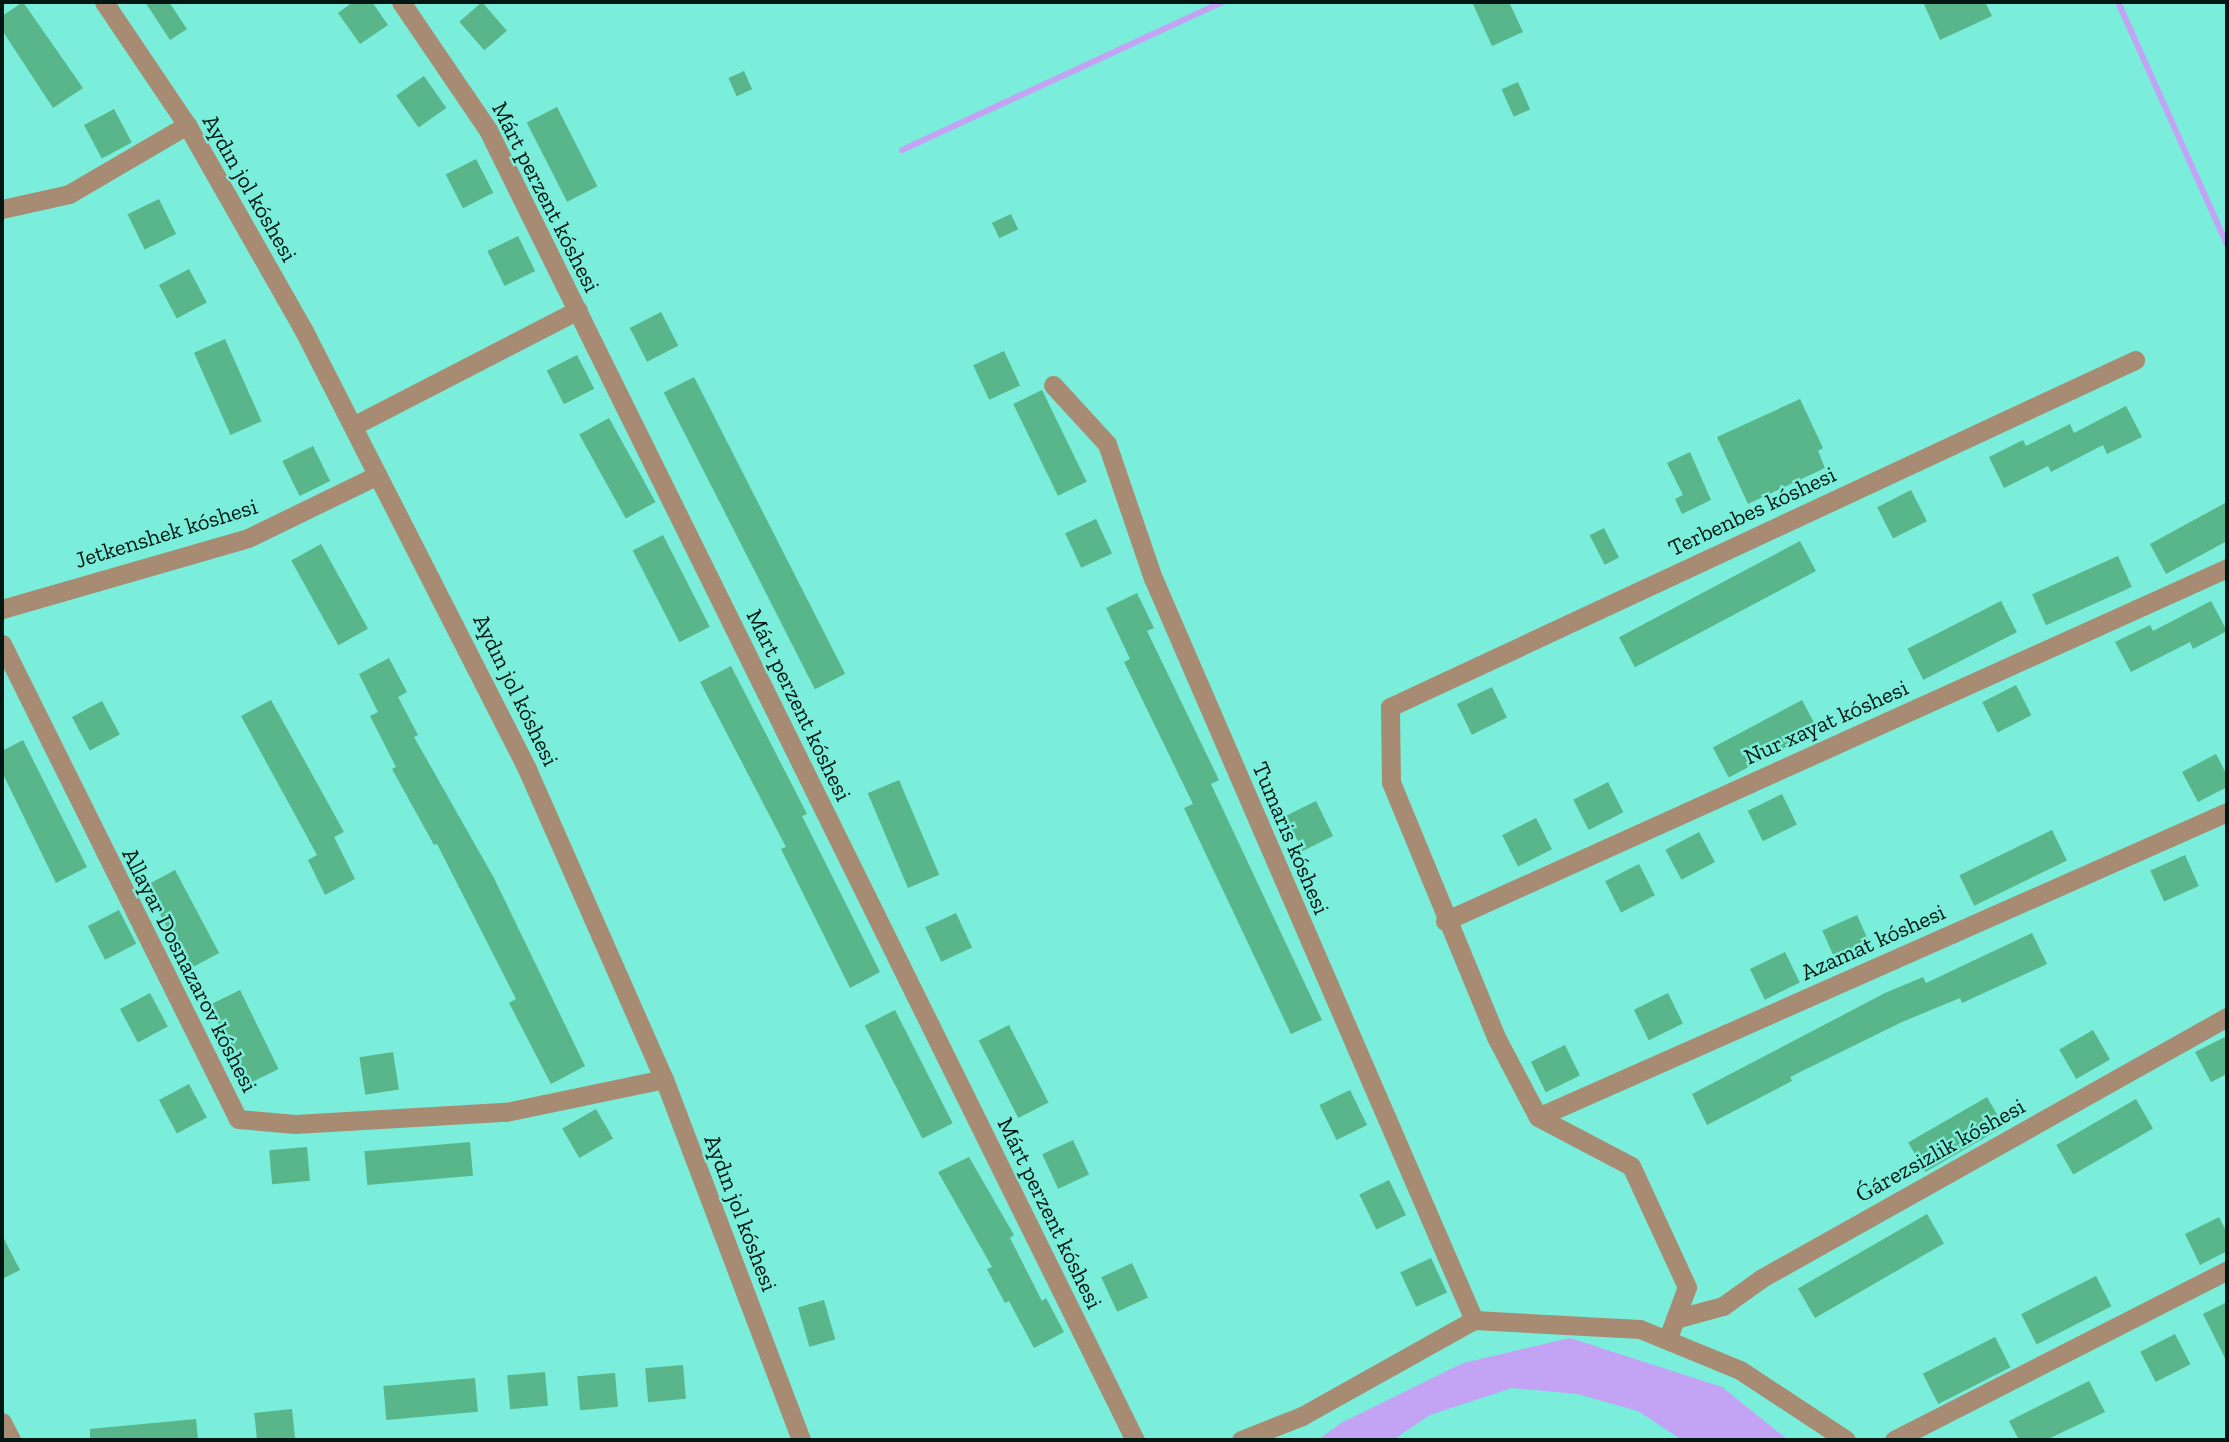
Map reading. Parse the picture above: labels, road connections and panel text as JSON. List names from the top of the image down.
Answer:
{
  "streets": {
    "street": [
      "Aydın jol kóshesi",
      "Márt perzent kóshesi",
      "Terbenbes kóshesi",
      "Jetkenshek kóshesi",
      "Nur xayat kóshesi",
      "Tumaris kóshesi",
      "Azamat kóshesi",
      "Allayar Dosnazarov kóshesi",
      "Ǵárezsizlik kóshesi"
    ]
  },
  "crossings": [
    ["Aydın jol kóshesi", "Jetkenshek kóshesi"],
    ["Aydın jol kóshesi", "Allayar Dosnazarov kóshesi"],
    ["Terbenbes kóshesi", "Nur xayat kóshesi"]
  ]
}
